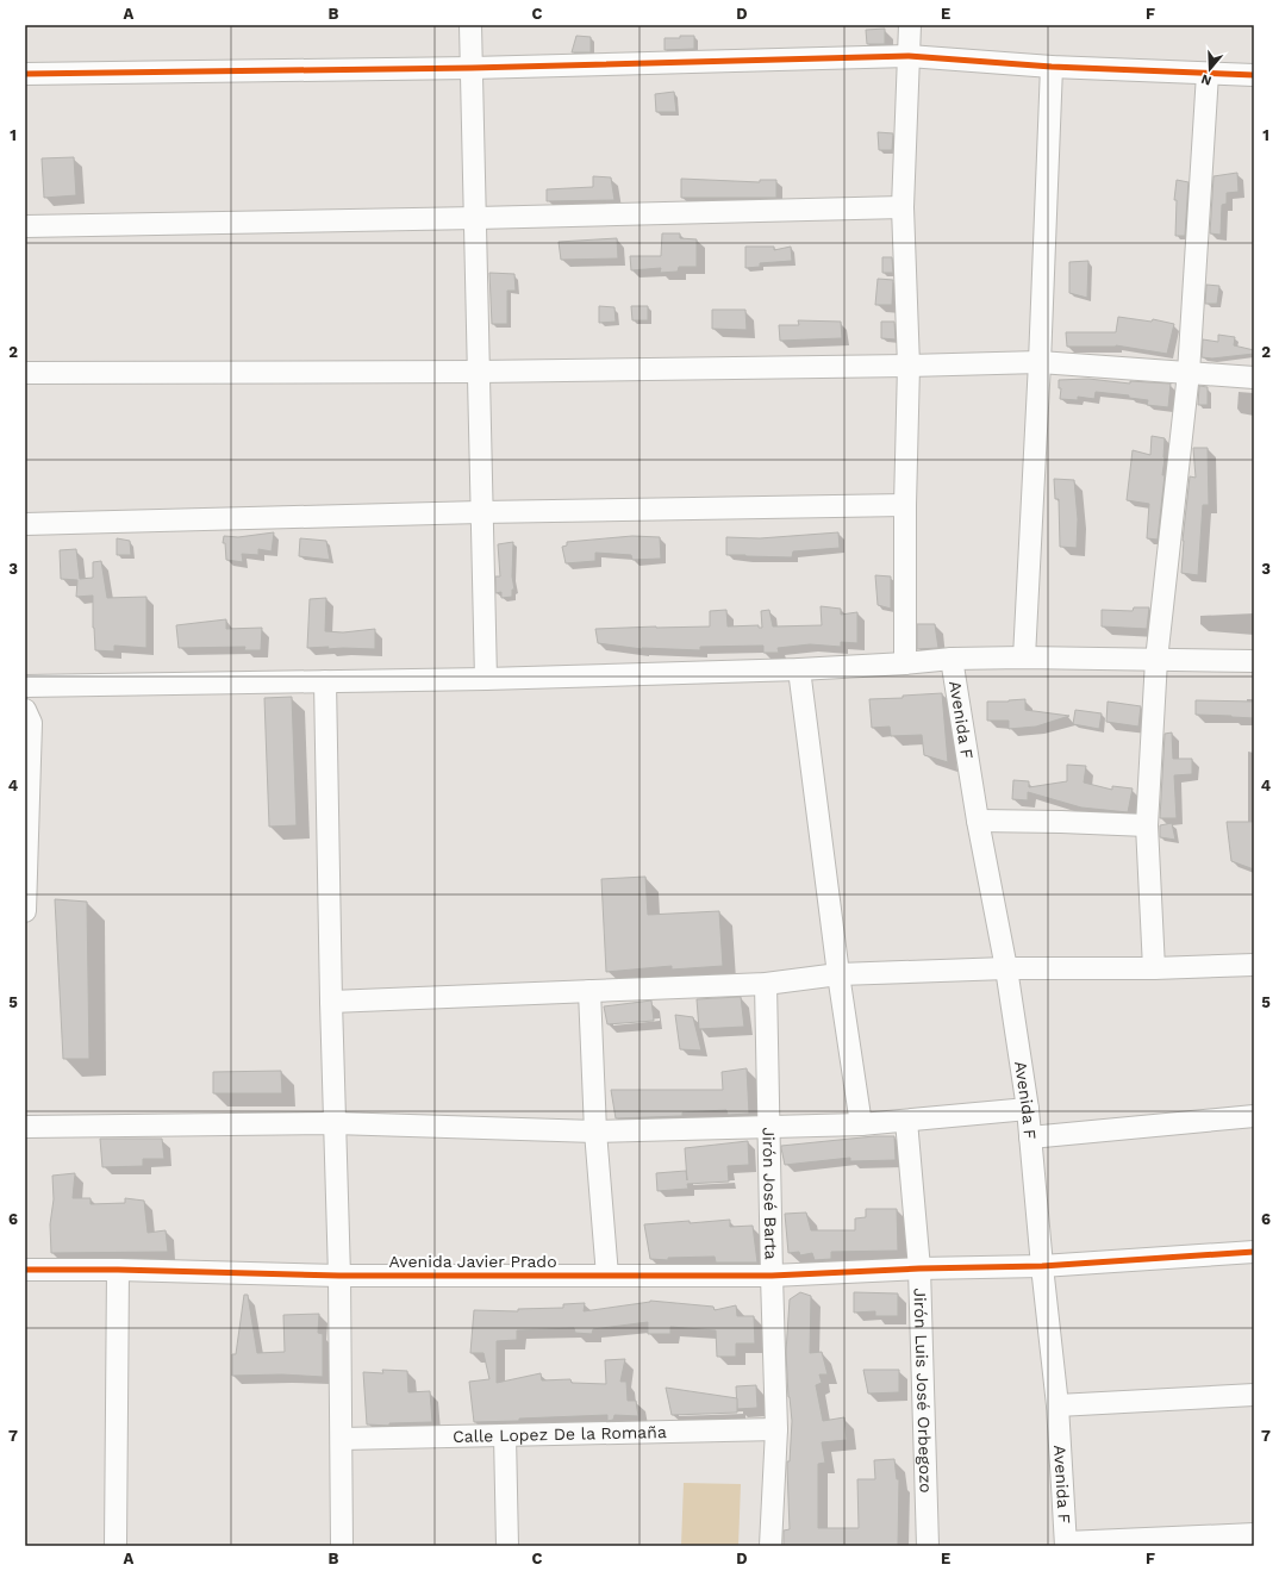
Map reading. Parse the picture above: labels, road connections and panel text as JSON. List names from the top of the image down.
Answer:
{
  "streets": {
    "street": [
      "Avenida F",
      "Jirón José Barta",
      "Avenida Javier Prado",
      "Jirón Luis José Orbegozo",
      "Calle Lopez De la Romaña"
    ]
  },
  "crossings": [
    ["Avenida F", "Avenida Javier Prado"],
    ["Jirón José Barta", "Avenida Javier Prado"],
    ["Jirón José Barta", "Calle Lopez De la Romaña"],
    ["Avenida Javier Prado", "Jirón Luis José Orbegozo"]
  ],
  "north": "bottom",
  "grid": {
    "columns": [
      "A",
      "B",
      "C",
      "D",
      "E",
      "F"
    ],
    "rows": [
      "1",
      "2",
      "3",
      "4",
      "5",
      "6",
      "7"
    ]
  }
}
